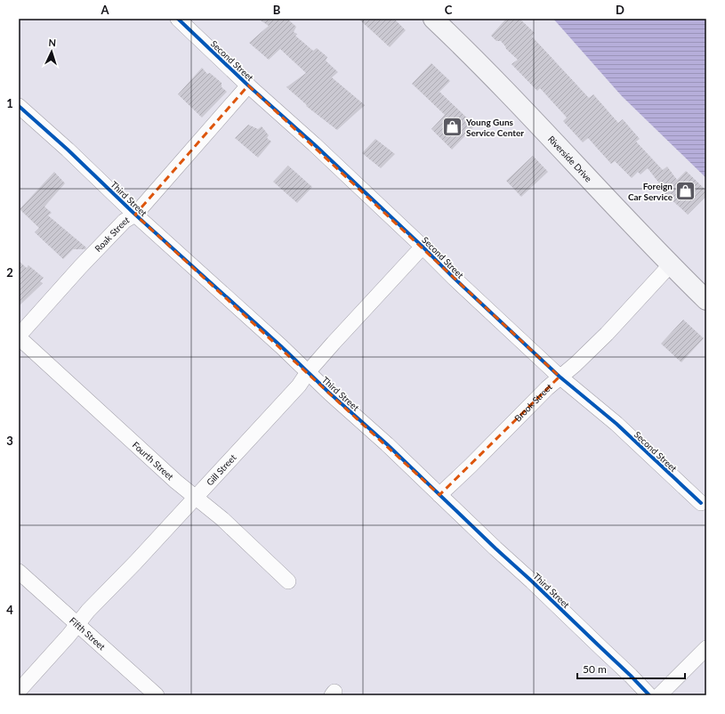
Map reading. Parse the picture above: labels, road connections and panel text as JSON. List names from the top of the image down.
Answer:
{
  "streets": {
    "main road": ["Riverside Drive"],
    "street": [
      "Second Street",
      "Third Street",
      "Roak Street",
      "Brook Street",
      "Fourth Street",
      "Gill Street",
      "Fifth Street"
    ]
  },
  "crossings": [
    ["Second Street", "Roak Street"],
    ["Second Street", "Brook Street"],
    ["Second Street", "Gill Street"],
    ["Riverside Drive", "Brook Street"],
    ["Third Street", "Roak Street"],
    ["Third Street", "Brook Street"],
    ["Third Street", "Gill Street"],
    ["Roak Street", "Fourth Street"],
    ["Fourth Street", "Gill Street"],
    ["Gill Street", "Fifth Street"]
  ],
  "places": {
    "shop": ["Young Guns Service Center", "Foreign Car Service"]
  },
  "scale_bar": "50 m",
  "north": "top",
  "grid": {
    "columns": [
      "A",
      "B",
      "C",
      "D"
    ],
    "rows": [
      "1",
      "2",
      "3",
      "4"
    ]
  }
}
